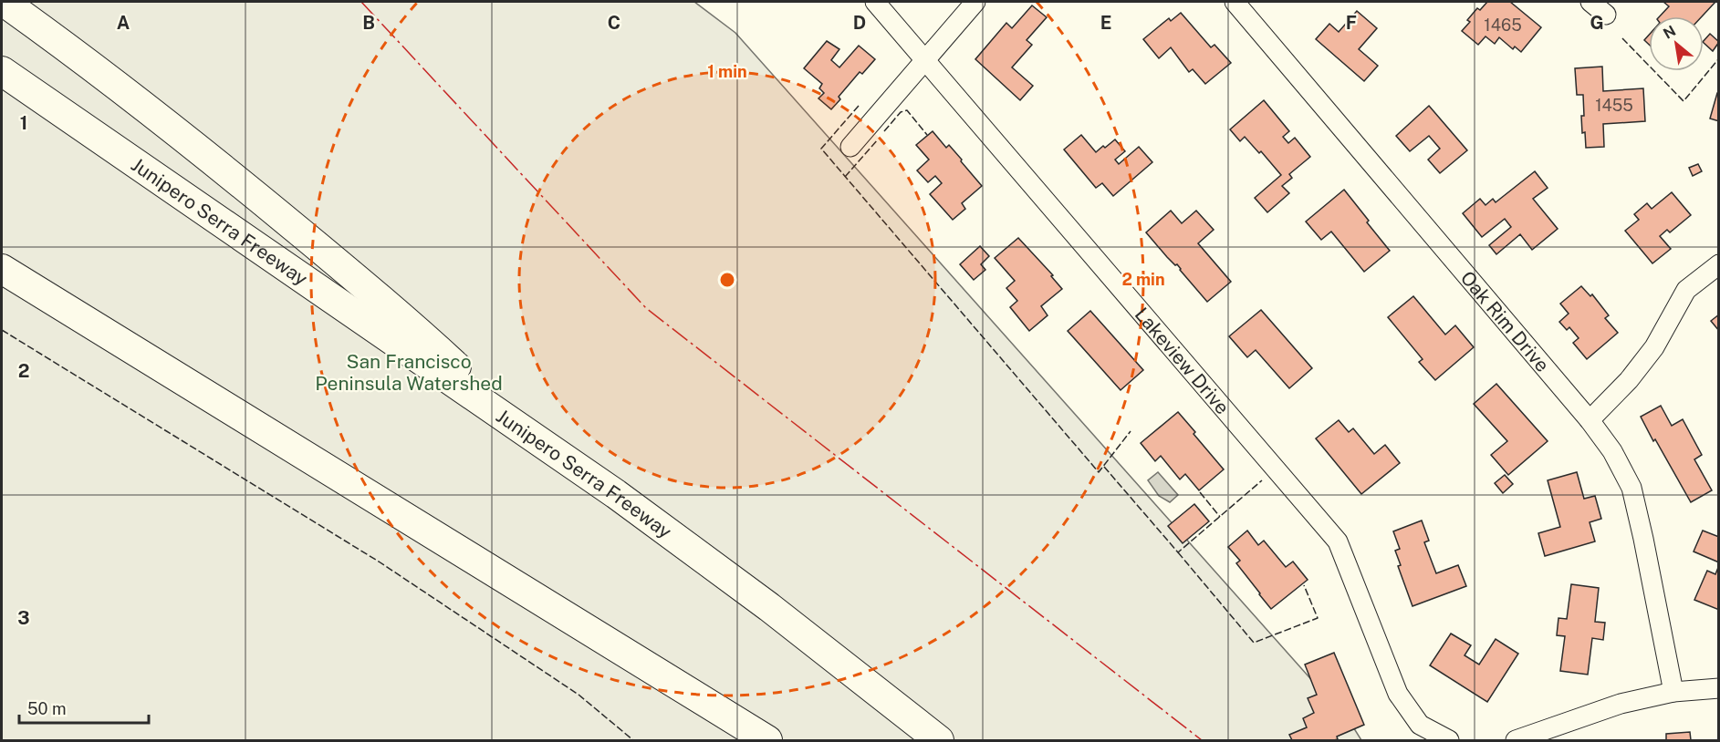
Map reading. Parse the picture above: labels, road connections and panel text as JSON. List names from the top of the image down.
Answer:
{
  "streets": {
    "highway": ["Junipero Serra Freeway"],
    "street": ["Oak Rim Drive", "Lakeview Drive"]
  },
  "parks": ["San Francisco Peninsula Watershed"],
  "house_numbers": ["1465", "1455"],
  "scale_bar": "50 m",
  "north": "top left",
  "grid": {
    "columns": [
      "A",
      "B",
      "C",
      "D",
      "E",
      "F",
      "G"
    ],
    "rows": ["1", "2", "3"]
  },
  "rings": ["1 min", "2 min"]
}
